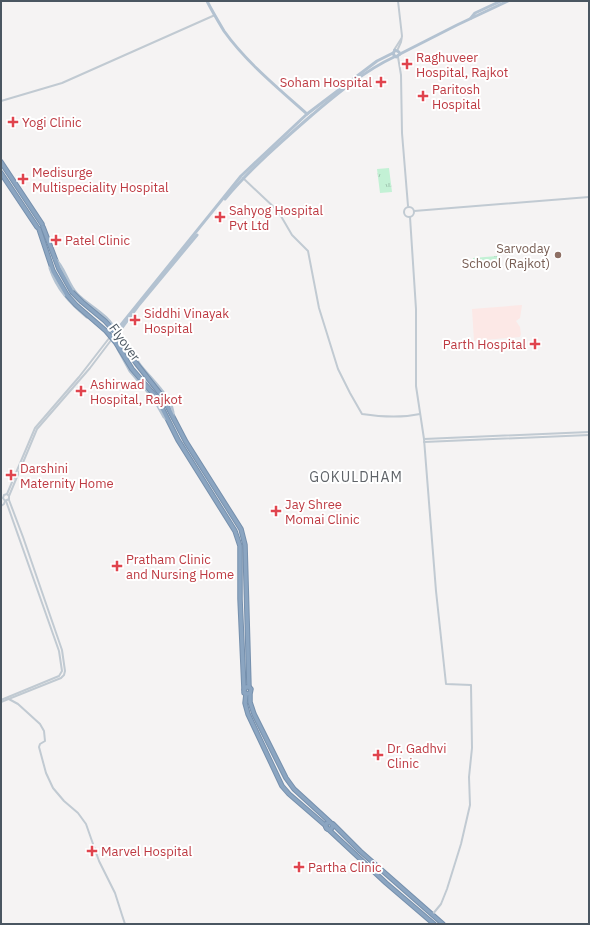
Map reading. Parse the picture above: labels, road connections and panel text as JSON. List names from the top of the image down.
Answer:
{
  "streets": {
    "highway": ["Flyover"]
  },
  "districts": ["GOKULDHAM"],
  "places": {
    "health": [
      "Raghuveer Hospital, Rajkot",
      "Soham Hospital",
      "Paritosh Hospital",
      "Yogi Clinic",
      "Medisurge Multispeciality Hospital",
      "Sahyog Hospital Pvt Ltd",
      "Patel Clinic",
      "Siddhi Vinayak Hospital",
      "Parth Hospital",
      "Ashirwad Hospital, Rajkot",
      "Darshini Maternity Home",
      "Jay Shree Momai Clinic",
      "Pratham Clinic and Nursing Home",
      "Dr. Gadhvi Clinic",
      "Marvel Hospital",
      "Partha Clinic"
    ],
    "other": ["Sarvoday School (Rajkot)"]
  }
}
